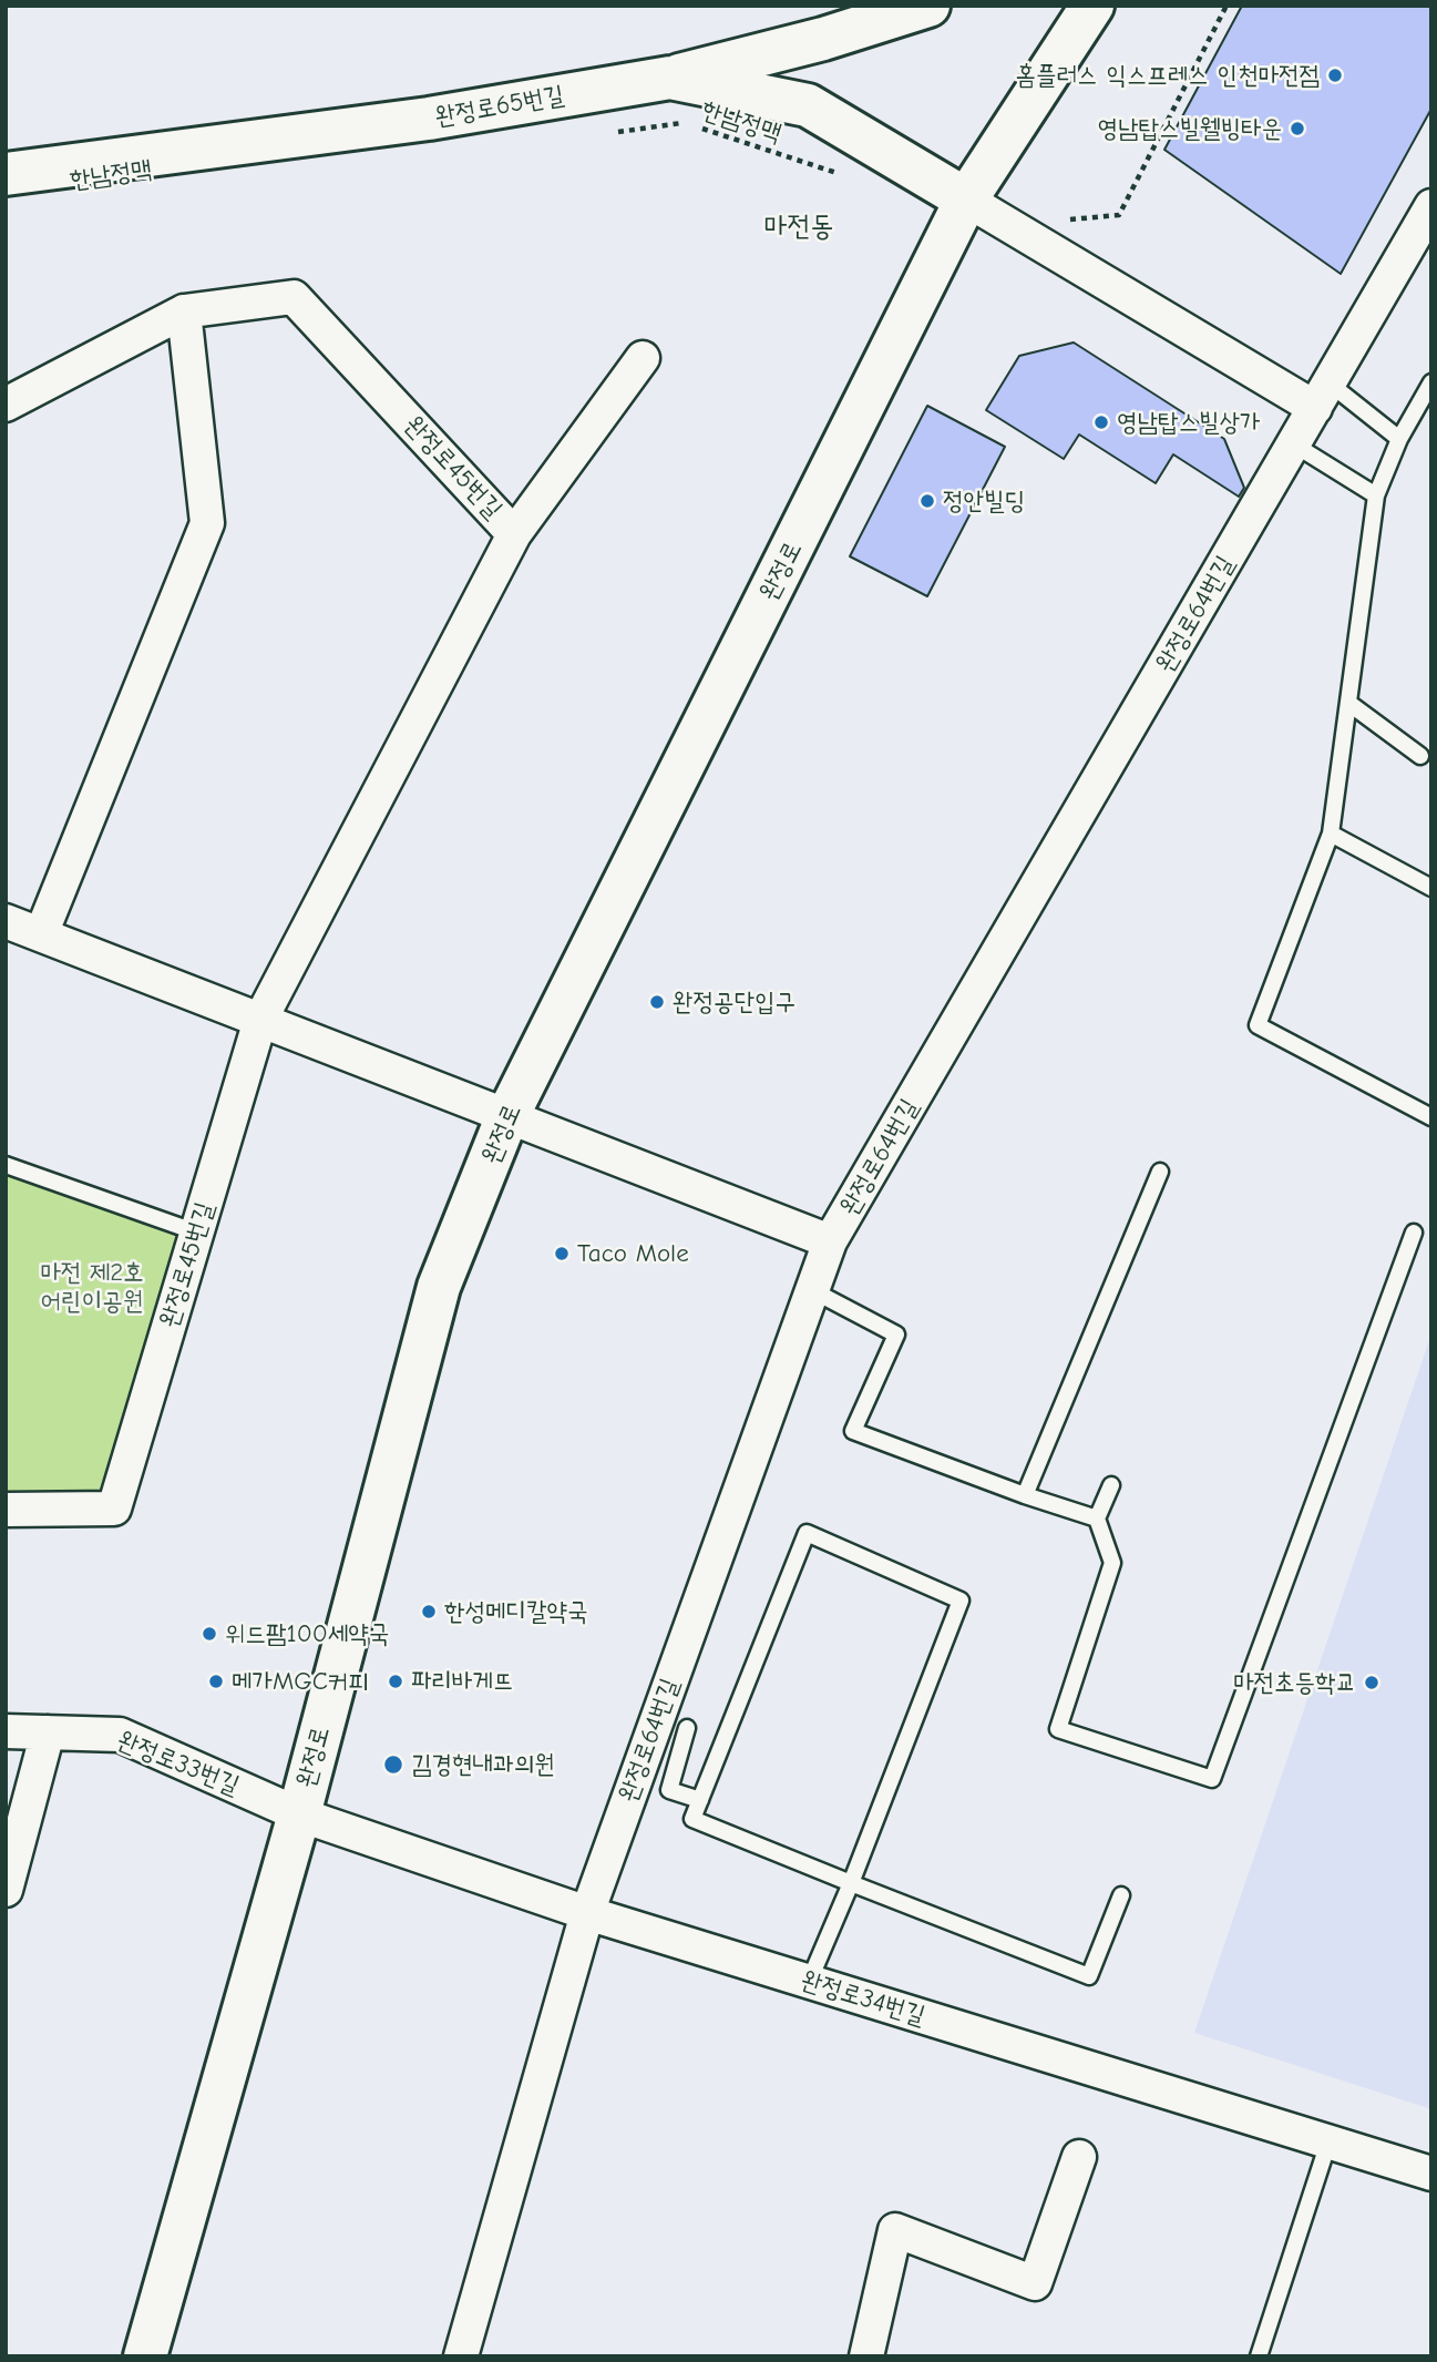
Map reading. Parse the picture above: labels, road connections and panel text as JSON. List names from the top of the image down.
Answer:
{
  "streets": {
    "main road": ["완정로65번길", "완정로"],
    "street": [
      "완정로45번길",
      "완정로64번길",
      "완정로33번길",
      "완정로34번길"
    ],
    "path": ["한남정맥"]
  },
  "crossings": [
    ["완정로65번길", "완정로"],
    ["완정로", "완정로33번길"],
    ["완정로", "완정로34번길"],
    ["완정로64번길", "완정로34번길"],
    ["완정로33번길", "완정로34번길"]
  ],
  "districts": ["마전동"],
  "parks": ["마전 제2호 어린이공원"],
  "places": [
    "홈플러스 익스프레스 인천마전점",
    "영남탑스빌웰빙타운",
    "영남탑스빌상가",
    "정안빌딩",
    "완정공단입구",
    "Taco Mole",
    "한성메디칼약국",
    "위드팜100세약국",
    "메가MGC커피",
    "파리바게뜨",
    "마전초등학교",
    "김경현내과의원"
  ]
}
